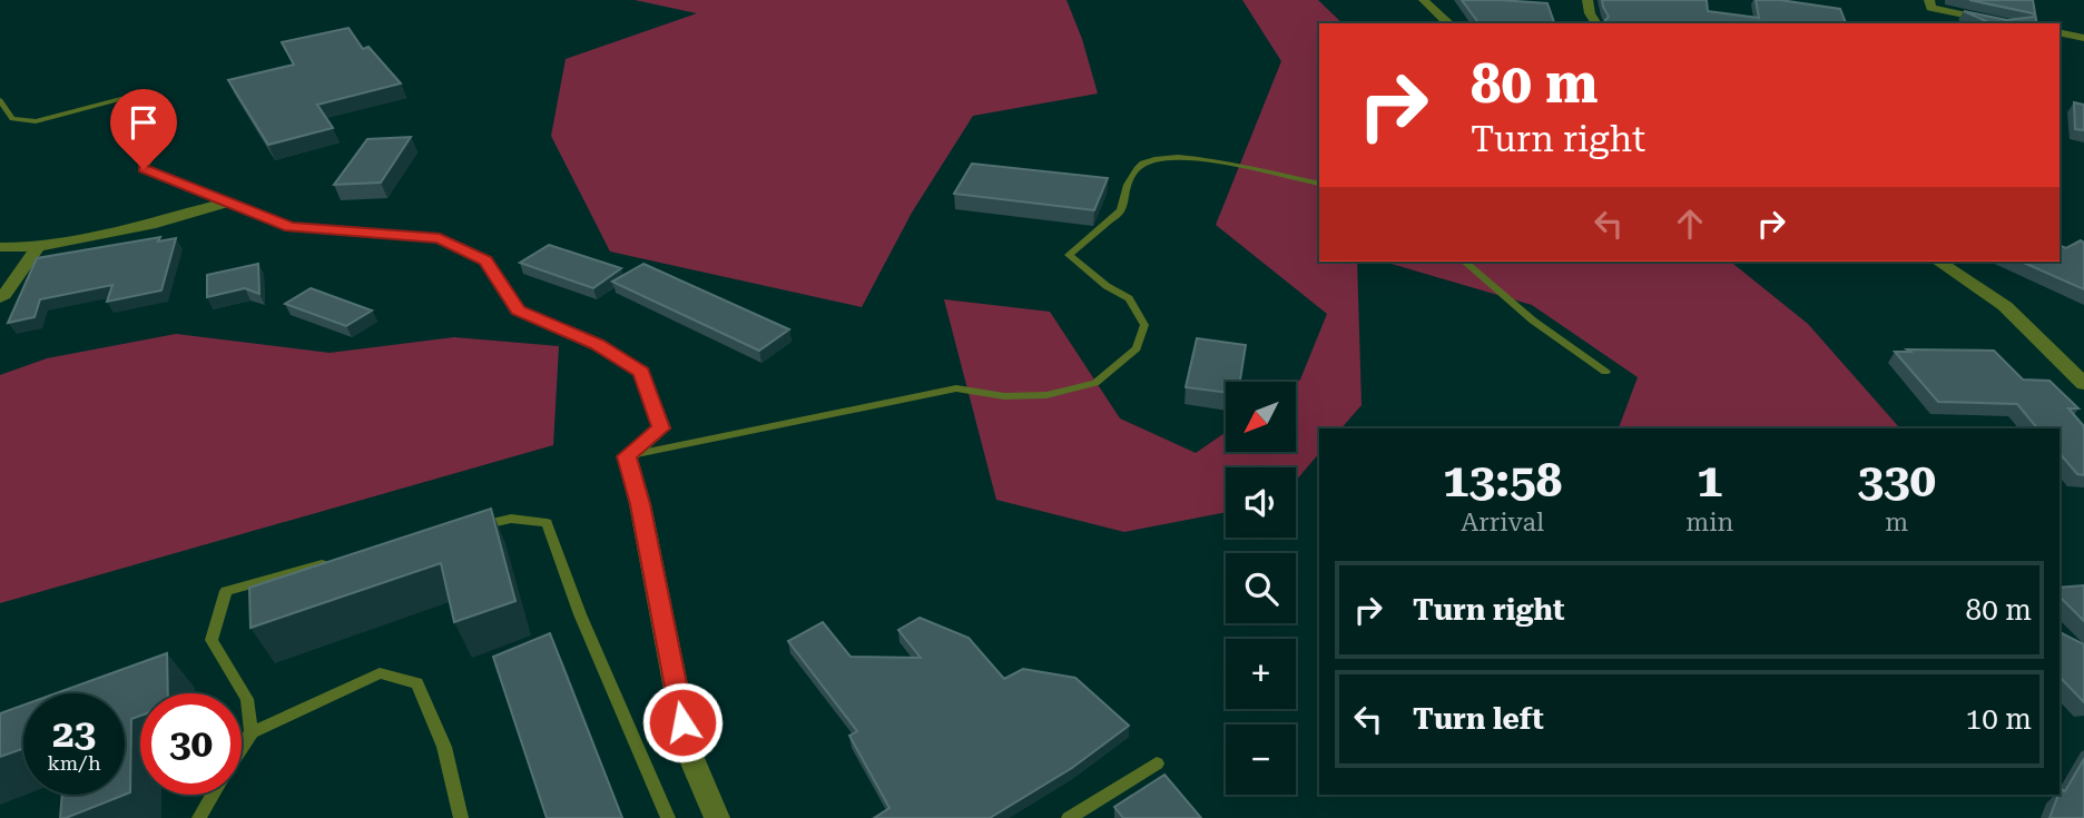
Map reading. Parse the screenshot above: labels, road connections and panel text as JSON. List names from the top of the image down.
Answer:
{
  "north": "bottom left",
  "page": {
    "turn": ["80 m", "Turn right"],
    "map_buttons": ["+", "−"],
    "eta": [
      "13:58",
      "Arrival",
      "1",
      "min",
      "330",
      "m"
    ],
    "list": [
      {
        "name": "Turn right",
        "value": "80 m"
      },
      {
        "name": "Turn left",
        "value": "10 m"
      }
    ],
    "speed": "23 km/h",
    "limit": "30"
  }
}
